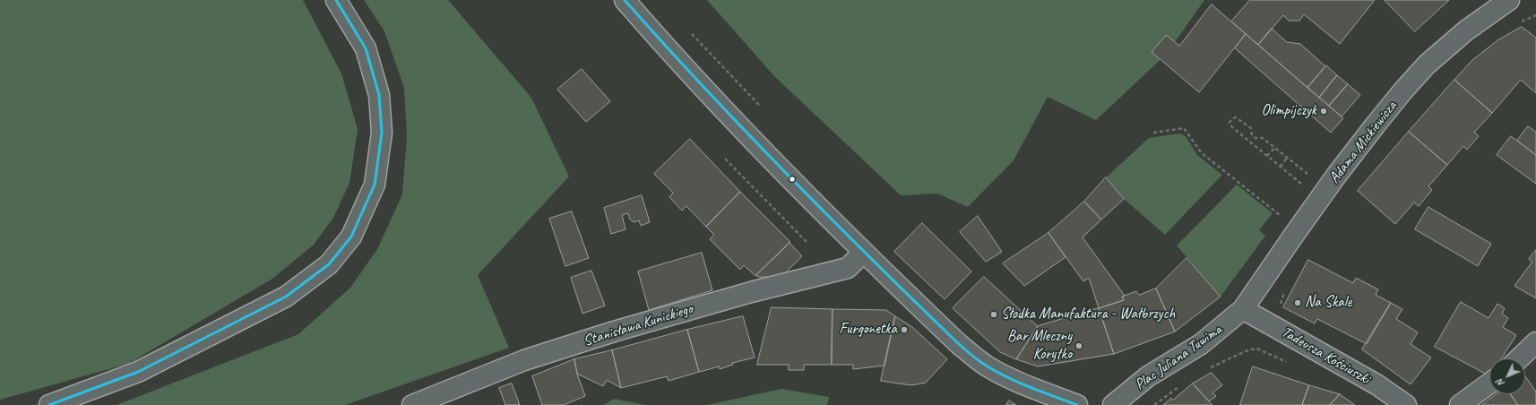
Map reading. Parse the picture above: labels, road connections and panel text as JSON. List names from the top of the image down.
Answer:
{
  "streets": {
    "street": [
      "Adama Mickiewicza",
      "Stanisława Kunickiego",
      "Tadeusza Kościuszki",
      "Plac Juliana Tuwima"
    ]
  },
  "crossings": [
    ["Adama Mickiewicza", "Tadeusza Kościuszki"],
    ["Adama Mickiewicza", "Plac Juliana Tuwima"],
    ["Tadeusza Kościuszki", "Plac Juliana Tuwima"]
  ],
  "places": [
    "Olimpijczyk",
    "Na Skale",
    "Słodka Manufaktura - Wałbrzych",
    "Furgonetka",
    "Bar Mleczny Korytko"
  ],
  "north": "bottom left"
}
